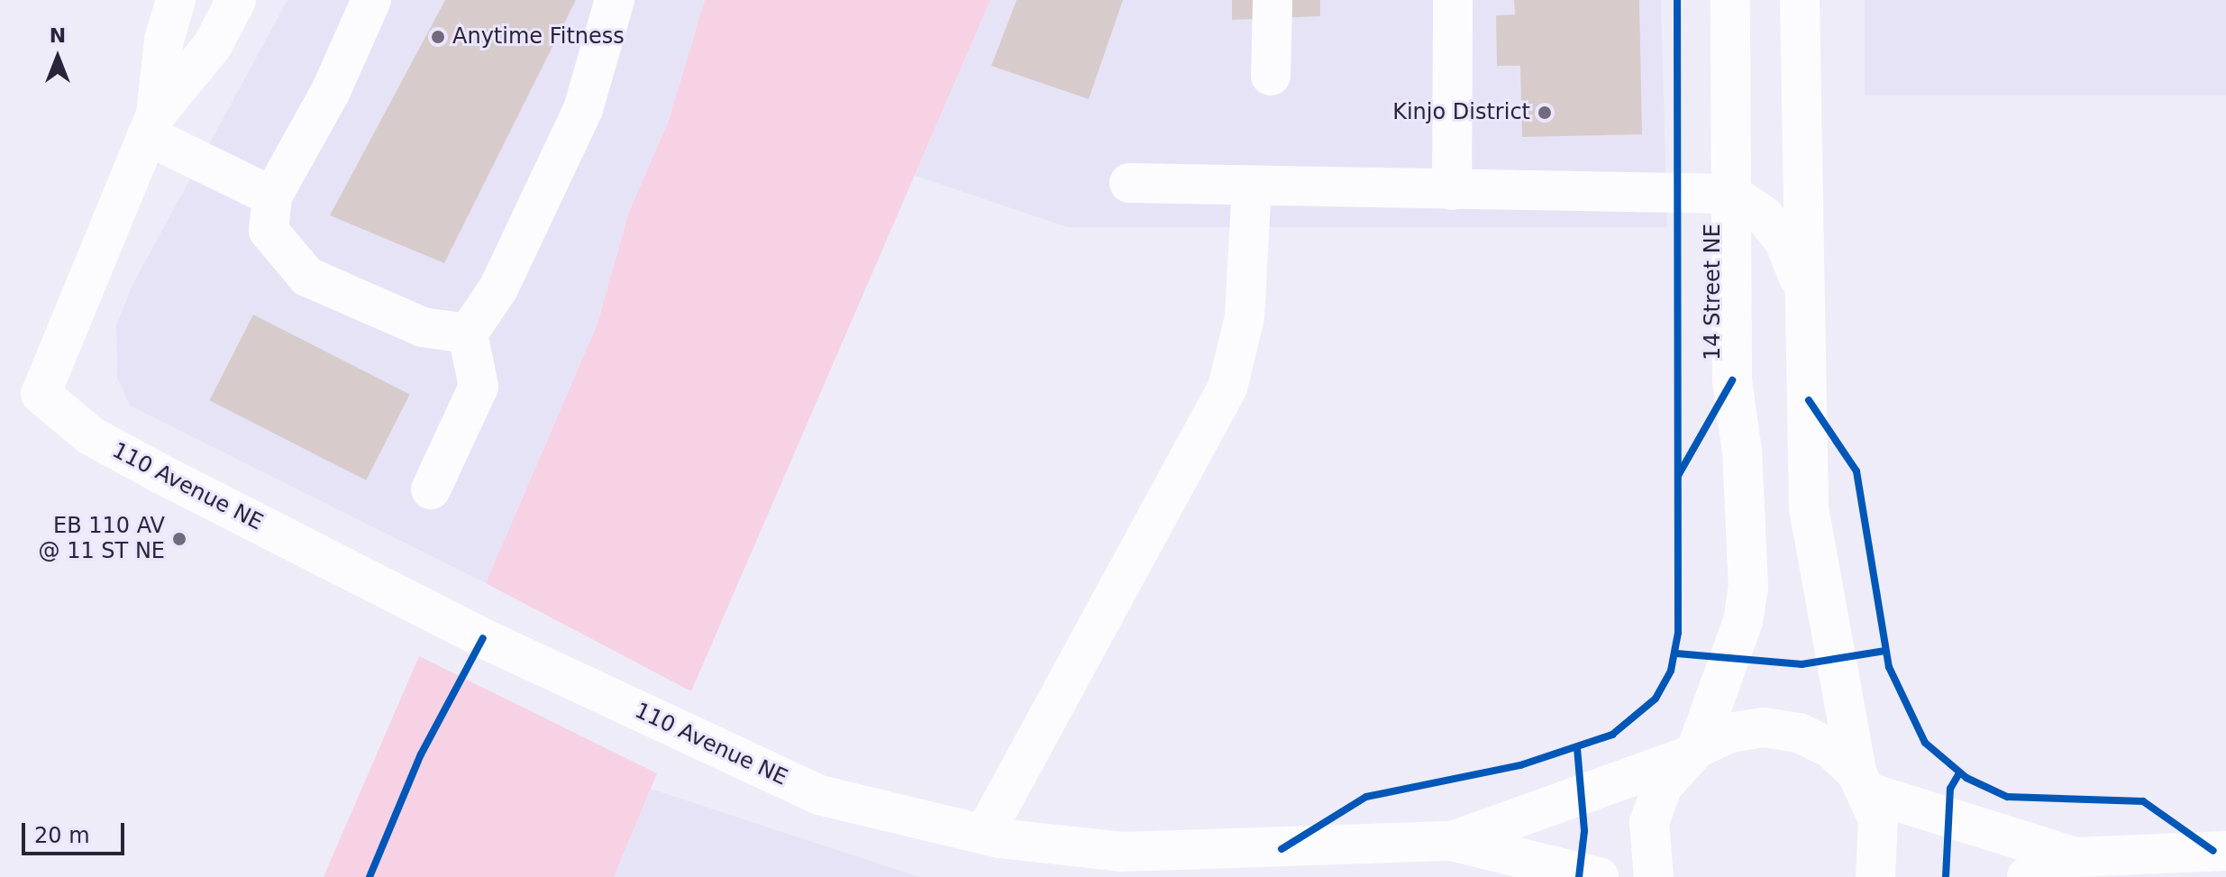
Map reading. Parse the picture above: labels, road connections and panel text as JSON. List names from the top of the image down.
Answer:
{
  "streets": {
    "street": ["14 Street NE", "110 Avenue NE"]
  },
  "crossings": [
    ["14 Street NE", "110 Avenue NE"]
  ],
  "places": ["Anytime Fitness", "Kinjo District", "EB 110 AV @ 11 ST NE"],
  "scale_bar": "20 m",
  "north": "top"
}
